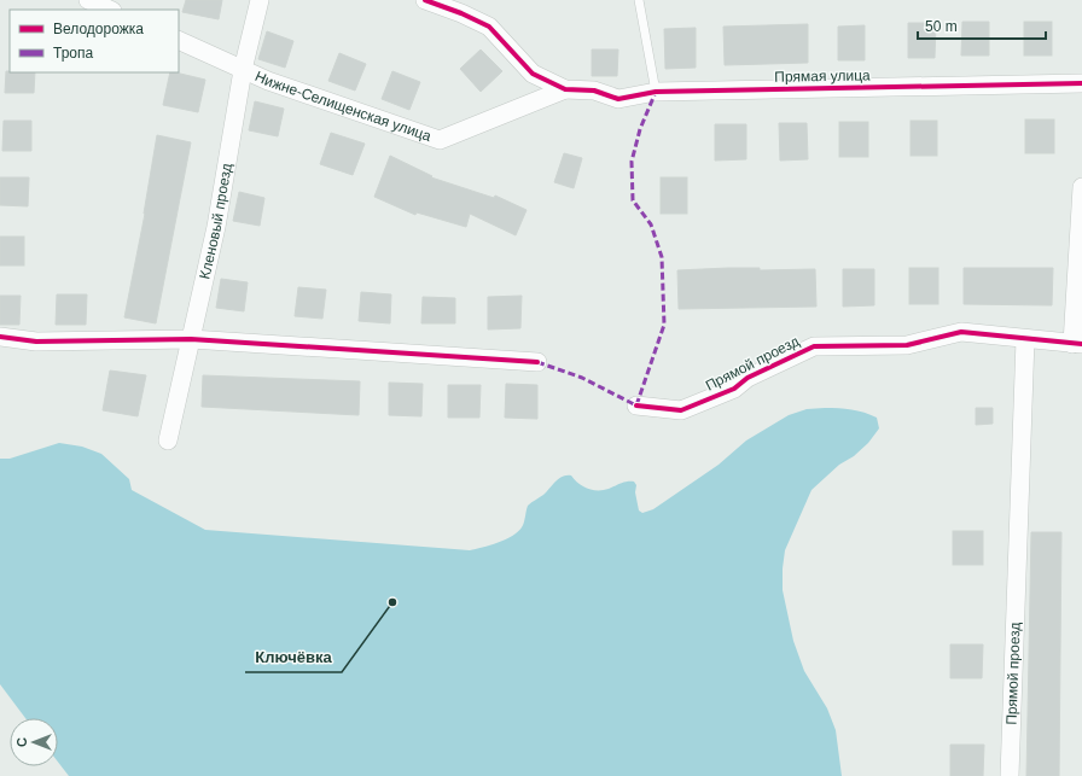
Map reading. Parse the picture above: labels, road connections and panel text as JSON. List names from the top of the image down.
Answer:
{
  "streets": {
    "street": [
      "Прямая улица",
      "Нижне-Селищенская улица",
      "Кленовый проезд",
      "Прямой проезд"
    ]
  },
  "crossings": [
    ["Прямая улица", "Нижне-Селищенская улица"],
    ["Нижне-Селищенская улица", "Кленовый проезд"]
  ],
  "places": ["Ключёвка"],
  "legend": ["Велодорожка", "Тропа"],
  "scale_bar": "50 m",
  "north": "left"
}
